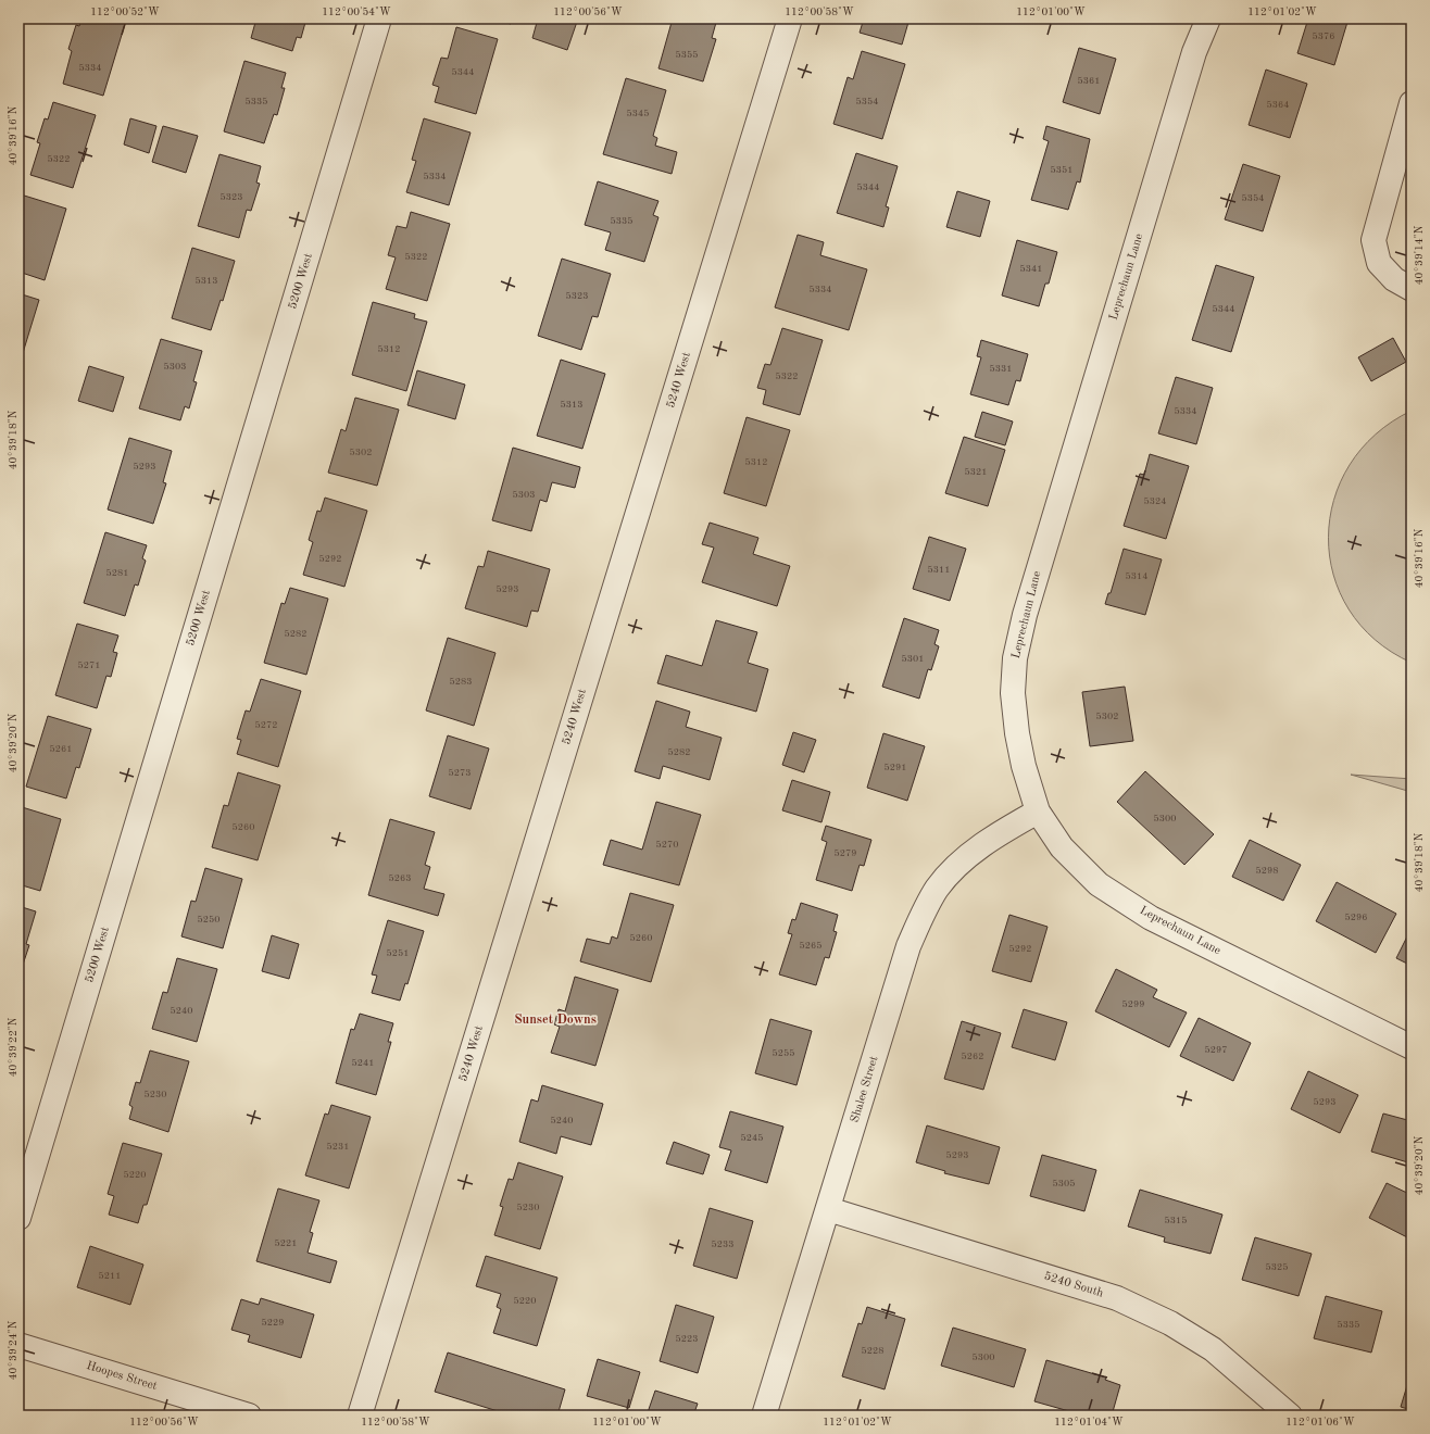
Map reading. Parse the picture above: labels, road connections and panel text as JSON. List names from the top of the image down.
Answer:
{
  "streets": {
    "street": [
      "Leprechaun Lane",
      "5200 West",
      "5240 West",
      "Shalee Street",
      "5240 South",
      "Hoopes Street"
    ]
  },
  "crossings": [
    ["Leprechaun Lane", "Shalee Street"],
    ["Shalee Street", "5240 South"]
  ],
  "districts": ["Sunset Downs"],
  "house_numbers": [
    "5376",
    "5355",
    "5334",
    "5344",
    "5361",
    "5335",
    "5354",
    "5364",
    "5345",
    "5322",
    "5351",
    "5334",
    "5344",
    "5323",
    "5354",
    "5335",
    "5322",
    "5341",
    "5313",
    "5334",
    "5323",
    "5344",
    "5312",
    "5303",
    "5331",
    "5322",
    "5313",
    "5334",
    "5302",
    "5312",
    "5293",
    "5321",
    "5303",
    "5324",
    "5292",
    "5311",
    "5281",
    "5314",
    "5293",
    "5282",
    "5301",
    "5271",
    "5283",
    "5302",
    "5272",
    "5261",
    "5282",
    "5291",
    "5273",
    "5300",
    "5260",
    "5270",
    "5279",
    "5298",
    "5263",
    "5296",
    "5250",
    "5260",
    "5265",
    "5292",
    "5251",
    "5299",
    "5240",
    "5297",
    "5255",
    "5262",
    "5241",
    "5230",
    "5293",
    "5240",
    "5245",
    "5231",
    "5293",
    "5220",
    "5305",
    "5230",
    "5315",
    "5221",
    "5233",
    "5325",
    "5211",
    "5220",
    "5229",
    "5335",
    "5223",
    "5228",
    "5300"
  ],
  "coordinates": [
    "112°00'52\"W",
    "112°00'54\"W",
    "112°00'56\"W",
    "112°00'58\"W",
    "112°01'00\"W",
    "112°01'02\"W",
    "40°39'16\"N",
    "40°39'14\"N",
    "40°39'18\"N",
    "40°39'20\"N",
    "40°39'22\"N",
    "40°39'24\"N",
    "112°01'04\"W",
    "112°01'06\"W"
  ]
}
